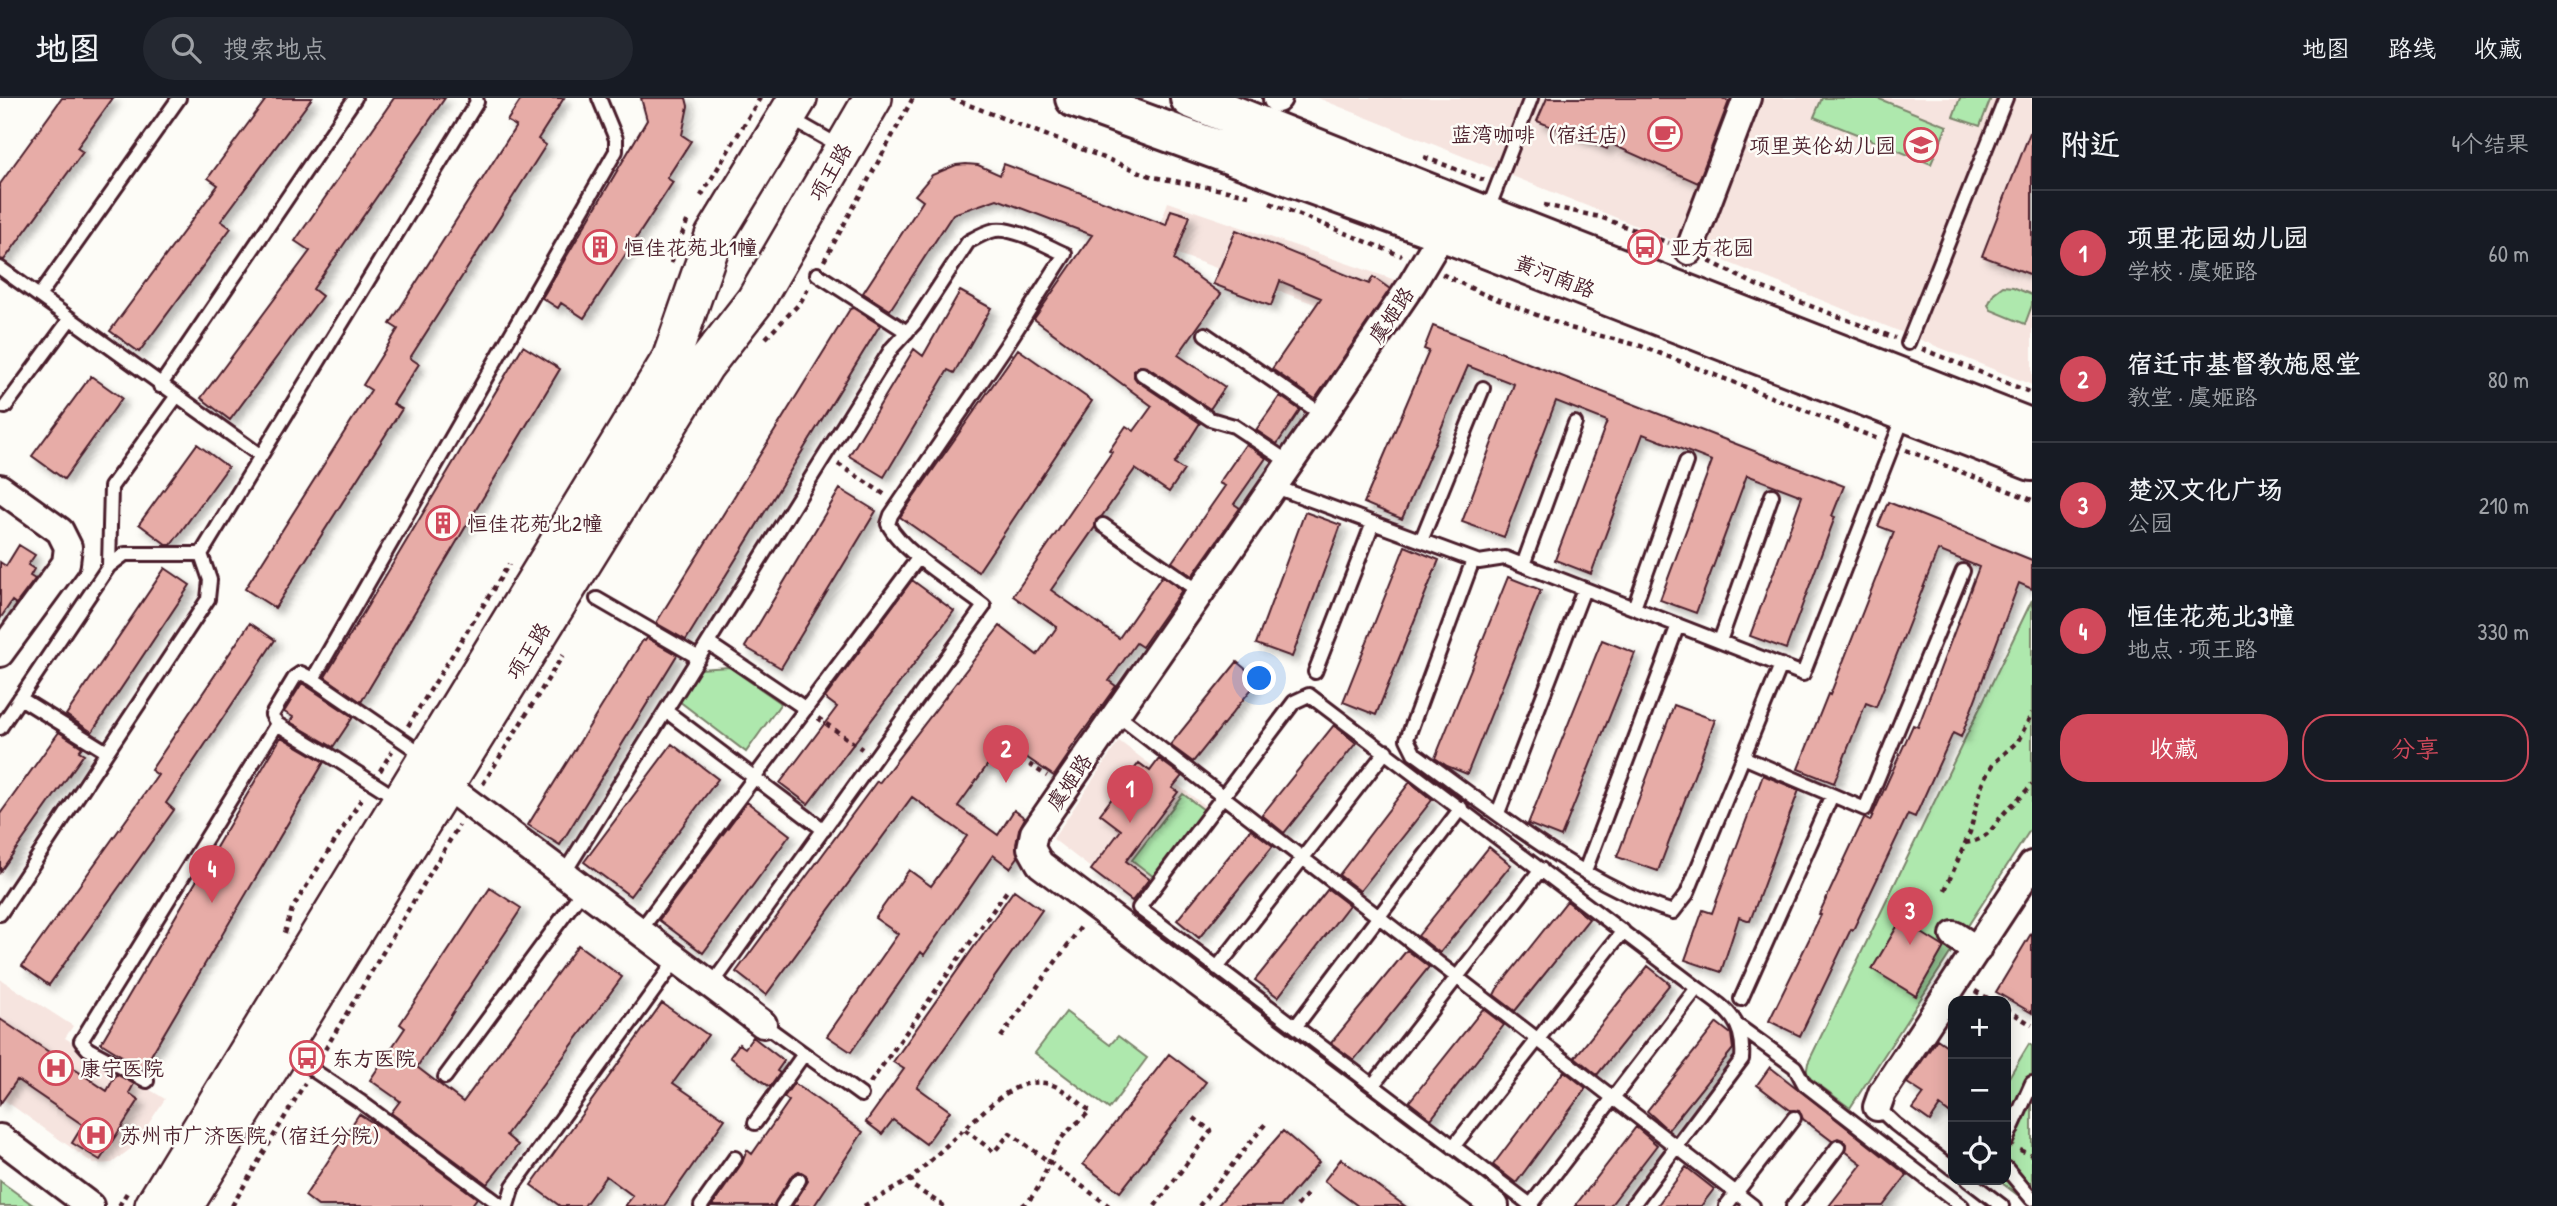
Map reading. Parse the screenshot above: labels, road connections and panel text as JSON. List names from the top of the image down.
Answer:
{
  "streets": {
    "main road": ["项王路", "黄河南路"],
    "street": ["虞姬路"]
  },
  "crossings": [
    ["黄河南路", "虞姬路"]
  ],
  "places": {
    "cafe": ["蓝湾咖啡（宿迁店）"],
    "school or university": ["项里英伦幼儿园"],
    "building": ["恒佳花苑北1幢", "恒佳花苑北2幢"],
    "bus stop": ["亚方花园", "东方医院"],
    "hospital": ["康宁医院", "苏州市广济医院（宿迁分院）"]
  },
  "page": {
    "header": "地图",
    "search": "搜索地点",
    "nav": ["地图", "路线", "收藏"],
    "heading": ["附近", "4个结果"],
    "list": [
      {
        "mark": "1",
        "name": "项里花园幼儿园",
        "note": "学校 · 虞姬路",
        "value": "60 m"
      },
      {
        "mark": "2",
        "name": "宿迁市基督教施恩堂",
        "note": "教堂 · 虞姬路",
        "value": "80 m"
      },
      {
        "mark": "3",
        "name": "楚汉文化广场",
        "note": "公园",
        "value": "210 m"
      },
      {
        "mark": "4",
        "name": "恒佳花苑北3幢",
        "note": "地点 · 项王路",
        "value": "330 m"
      }
    ],
    "buttons": ["收藏", "分享"],
    "pins": [
      "2",
      "1",
      "4",
      "3"
    ],
    "map_buttons": ["+", "−"]
  }
}
